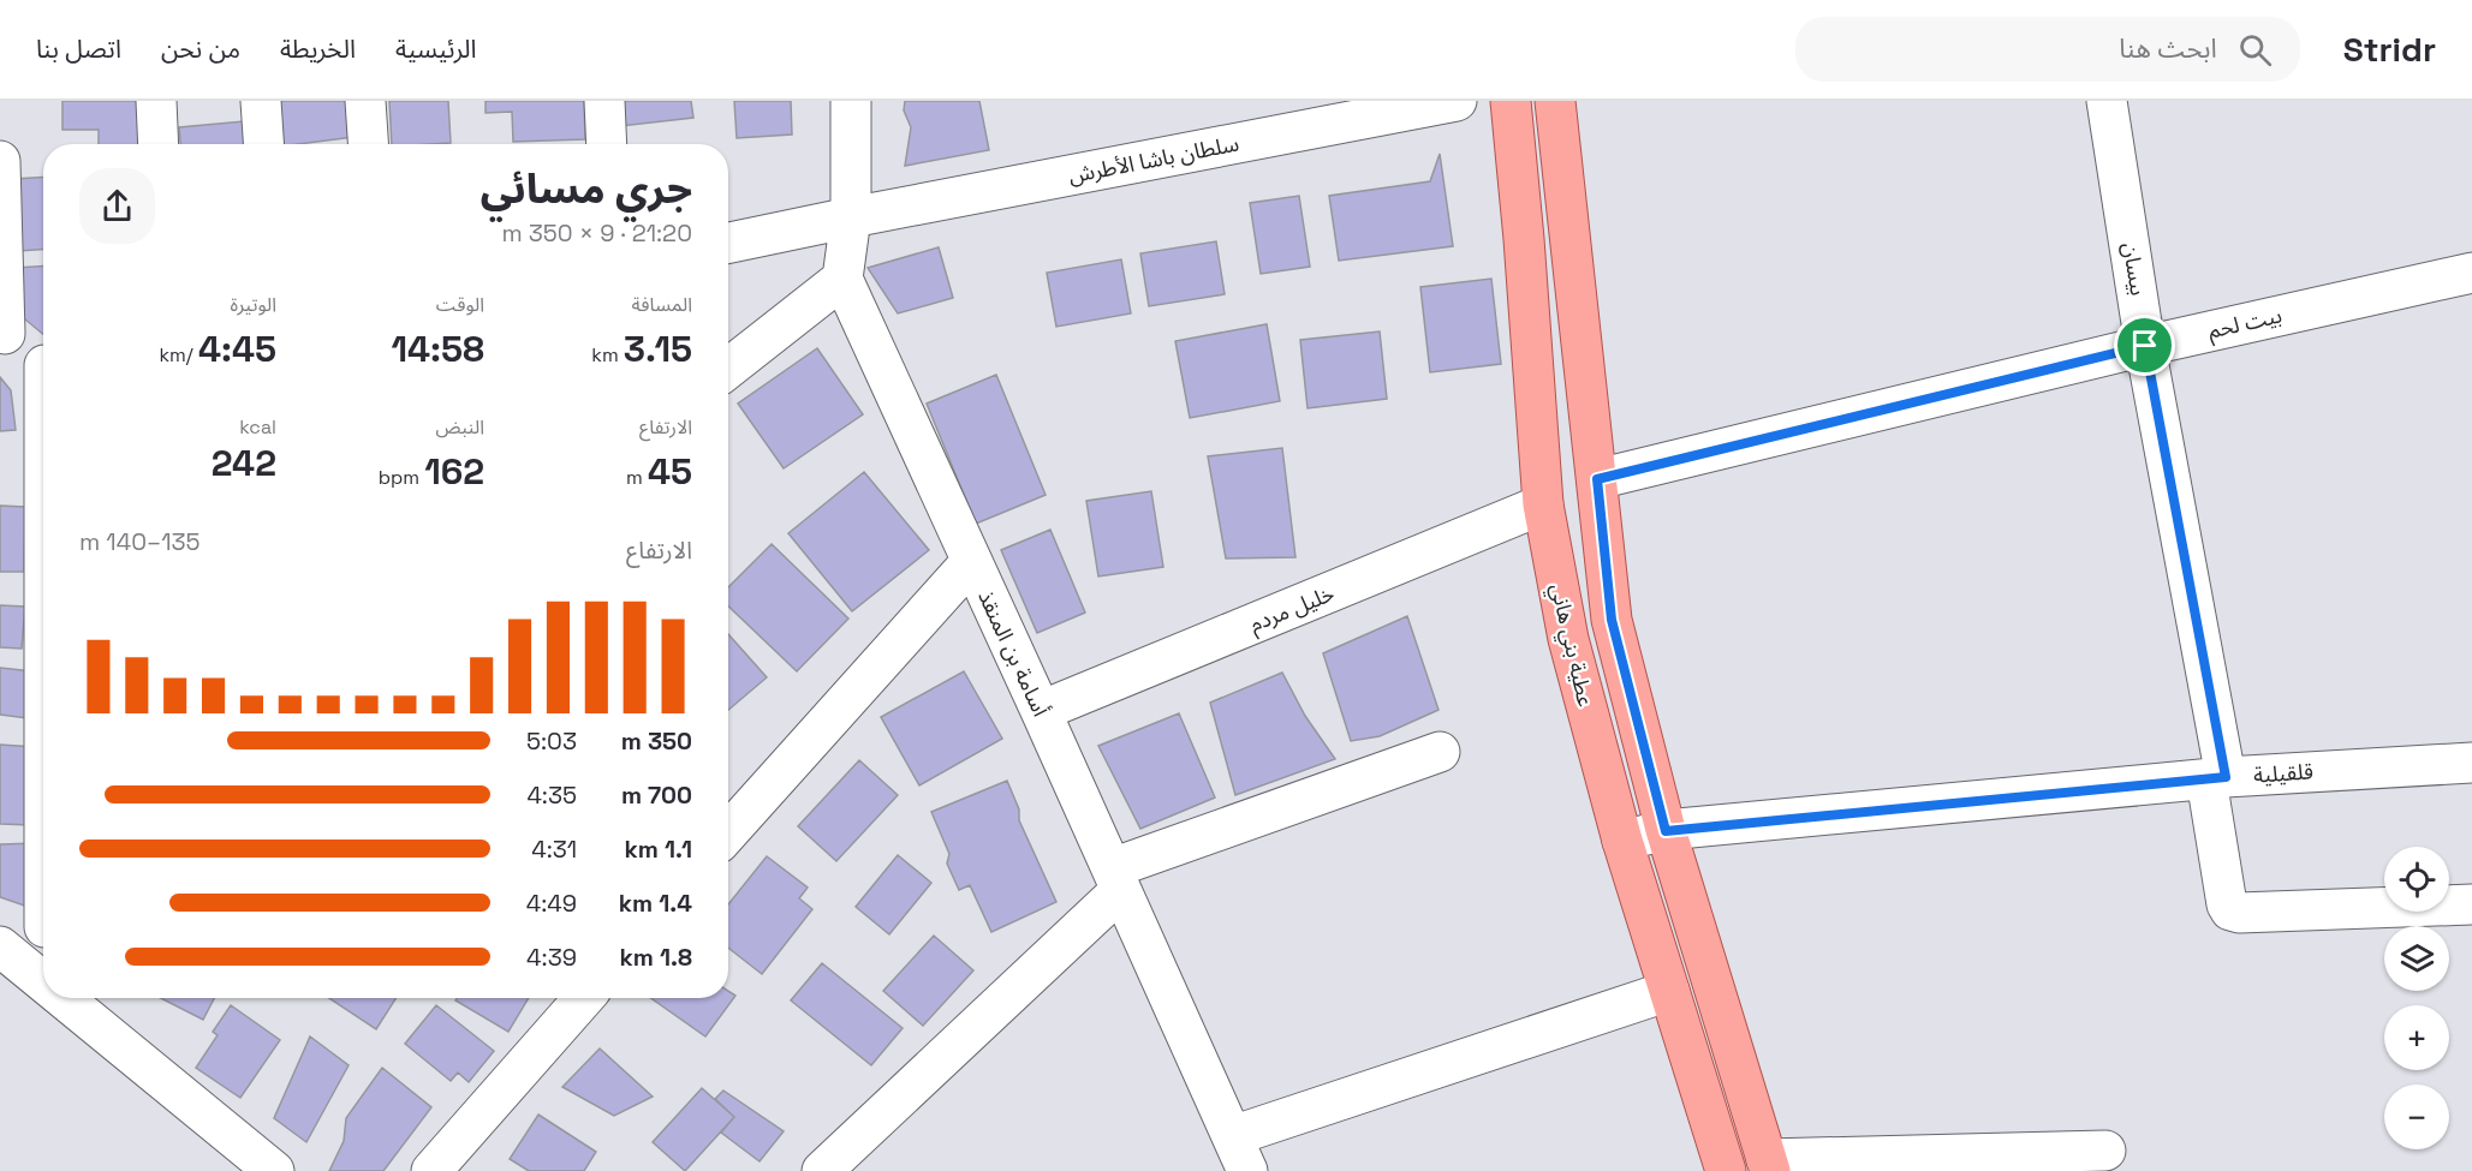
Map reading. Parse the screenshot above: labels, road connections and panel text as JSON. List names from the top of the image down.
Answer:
{
  "streets": {
    "main road": ["عطية بني هاني"],
    "street": [
      "سلطان باشا الأطرش",
      "بيسان",
      "بيت لحم",
      "خليل مردم",
      "أسامة بن المنقذ",
      "قلقيلية"
    ]
  },
  "crossings": [
    ["بيسان", "بيت لحم"],
    ["بيسان", "قلقيلية"],
    ["خليل مردم", "عطية بني هاني"],
    ["خليل مردم", "أسامة بن المنقذ"],
    ["عطية بني هاني", "قلقيلية"]
  ],
  "page": {
    "header": "Stridr",
    "search": "ابحث هنا",
    "nav": [
      "الرئيسية",
      "الخريطة",
      "من نحن",
      "اتصل بنا"
    ],
    "heading": ["جري مسائي", "21:20 · 9 × 350 m"],
    "stats": [
      ["المسافة", "3.15 km"],
      ["الوقت", "14:58"],
      ["الوتيرة", "4:45 /km"],
      ["الارتفاع", "45 m"],
      ["النبض", "162 bpm"],
      ["kcal", "242"]
    ],
    "chart": ["الارتفاع", "135–140 m"],
    "list": [
      {
        "name": "350 m",
        "note": "5:03"
      },
      {
        "name": "700 m",
        "note": "4:35"
      },
      {
        "name": "1.1 km",
        "note": "4:31"
      },
      {
        "name": "1.4 km",
        "note": "4:49"
      },
      {
        "name": "1.8 km",
        "note": "4:39"
      }
    ],
    "map_buttons": ["+", "−"]
  }
}
